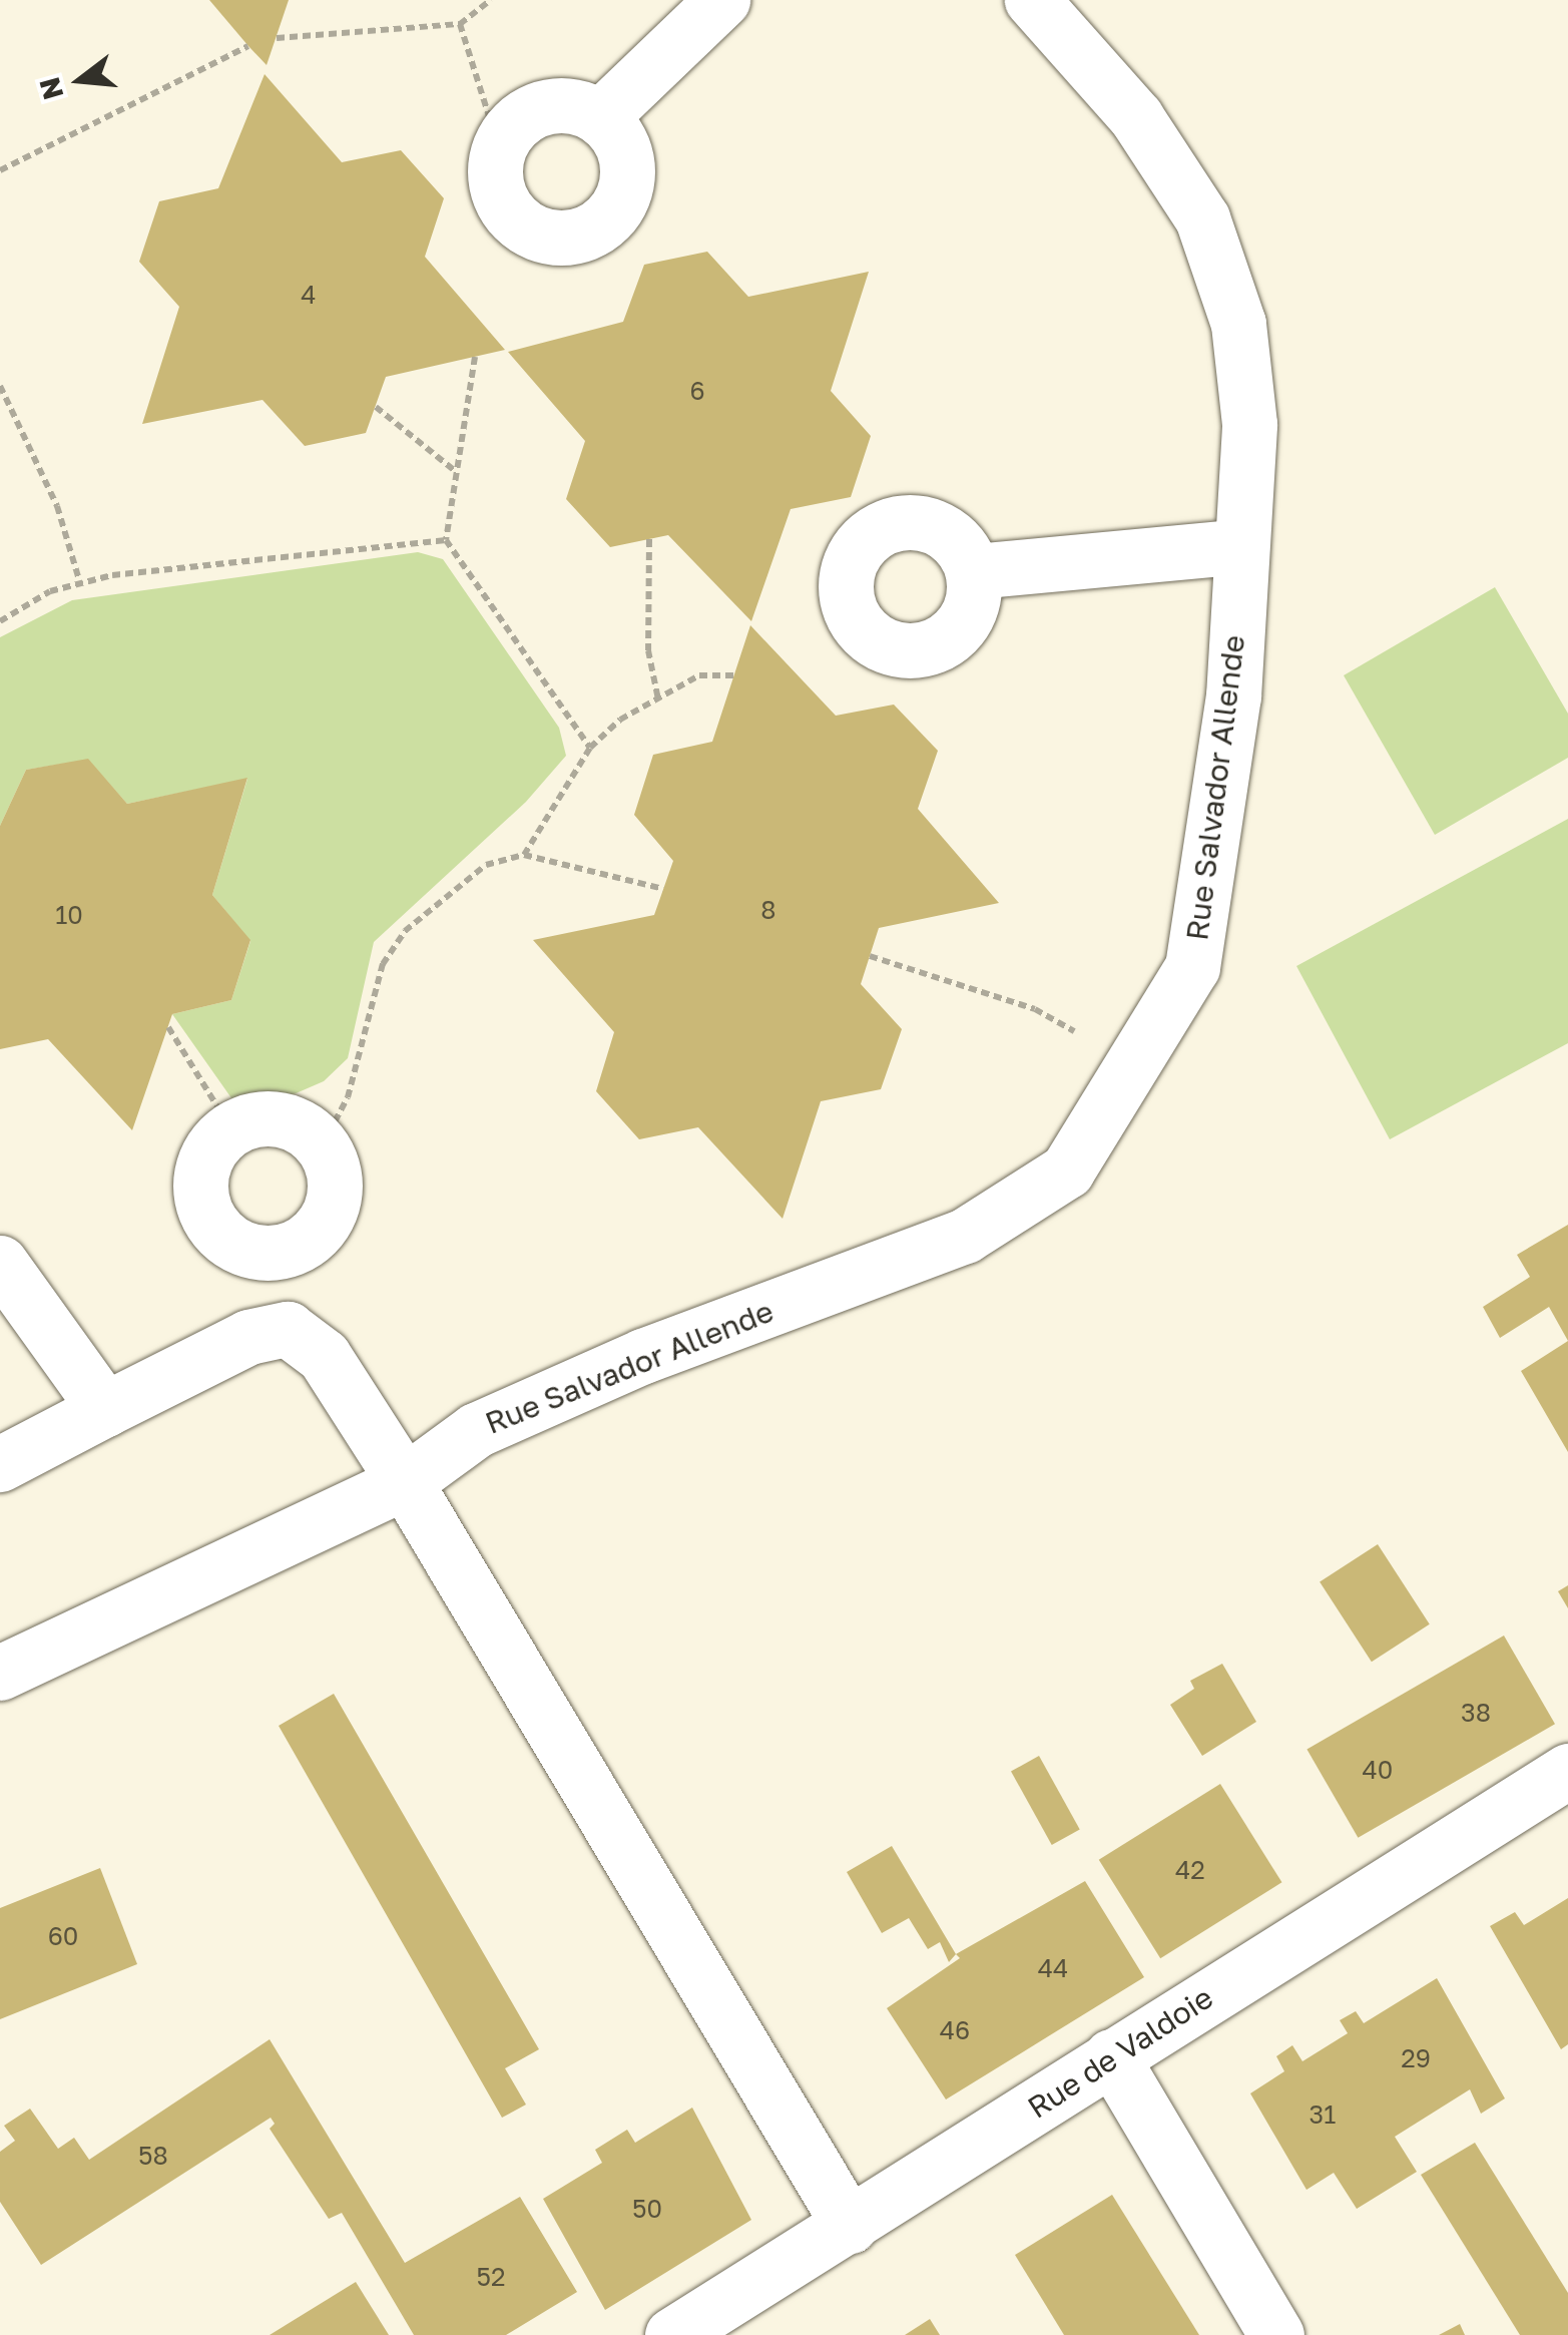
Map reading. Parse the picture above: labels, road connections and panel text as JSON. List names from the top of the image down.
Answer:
{
  "streets": {
    "street": ["Rue Salvador Allende", "Rue de Valdoie"]
  },
  "house_numbers": [
    "4",
    "6",
    "8",
    "10",
    "38",
    "40",
    "42",
    "60",
    "44",
    "46",
    "29",
    "31",
    "58",
    "50",
    "52"
  ],
  "north": "left"
}
